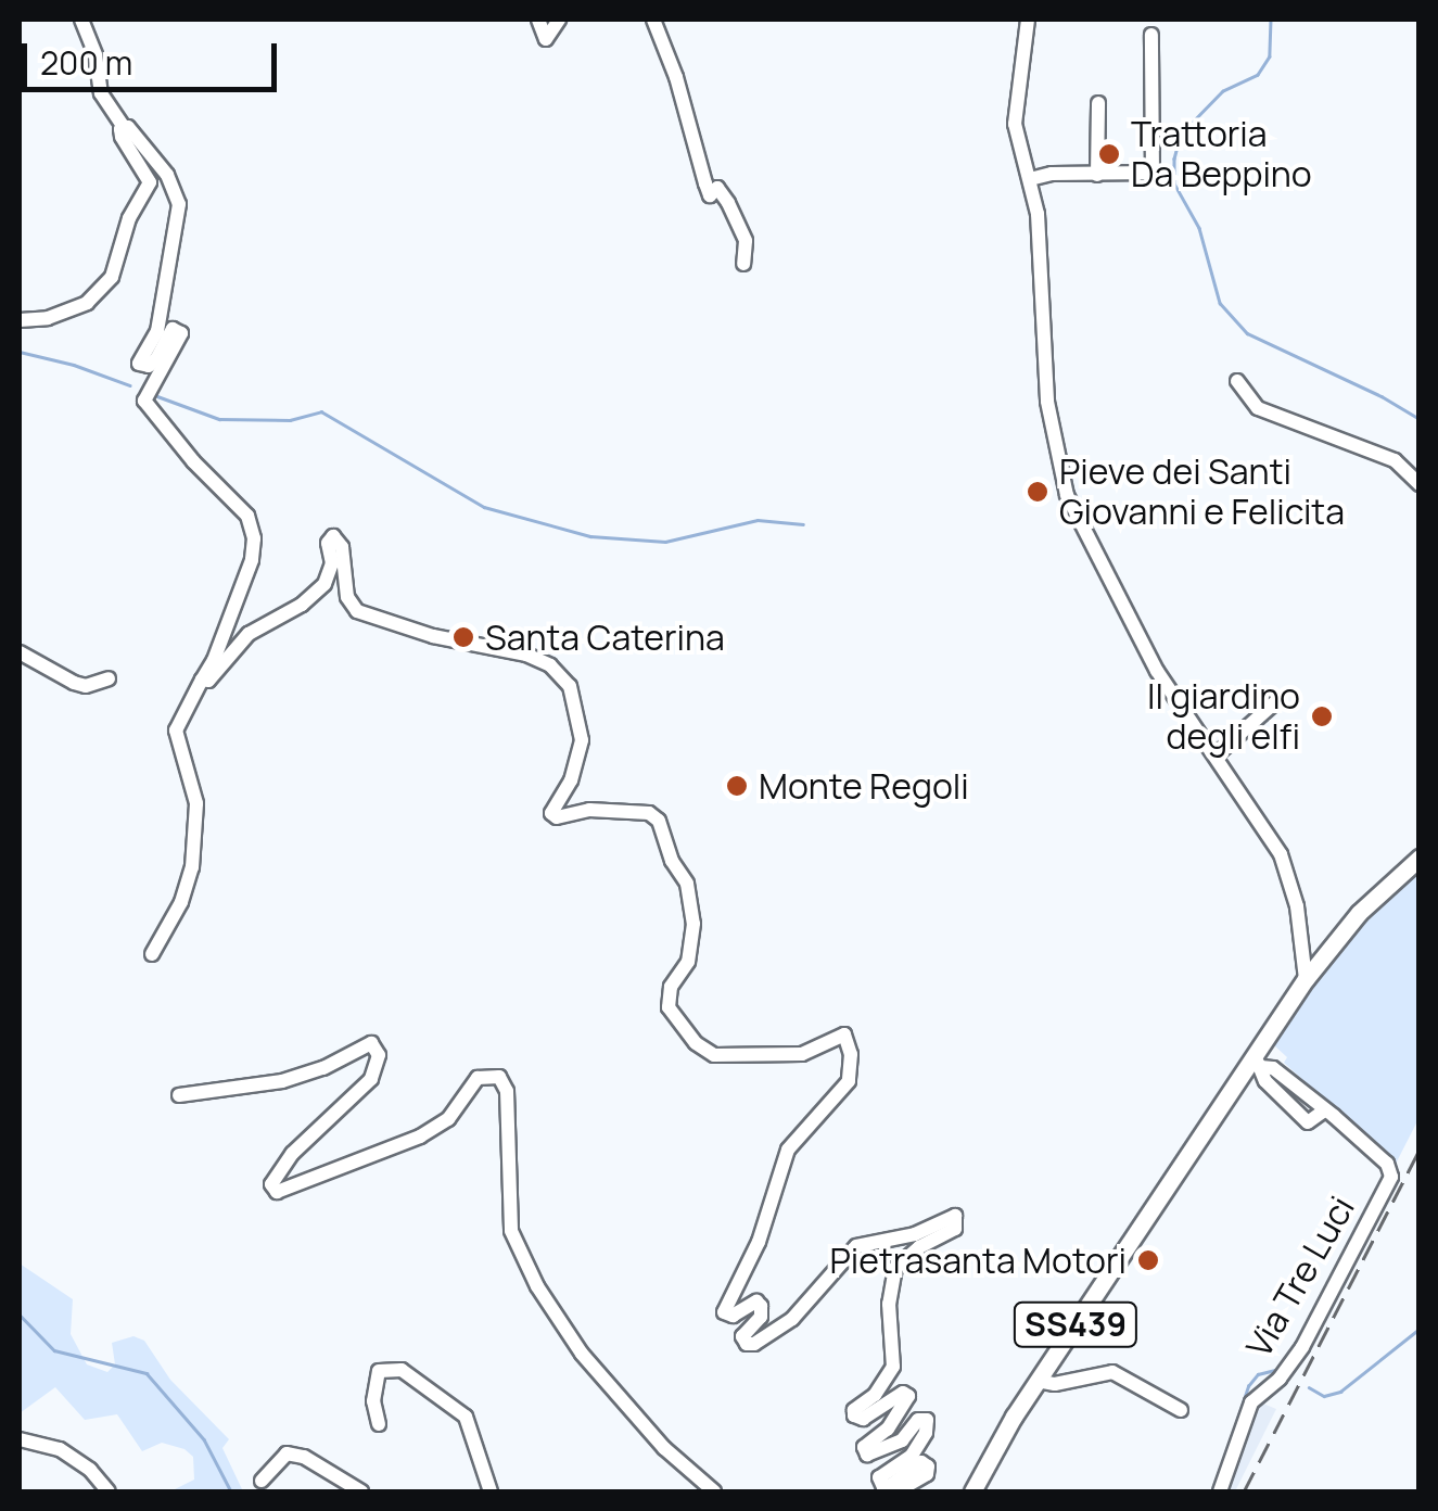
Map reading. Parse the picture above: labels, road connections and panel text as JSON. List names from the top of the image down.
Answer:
{
  "streets": {
    "main road": ["SS439"],
    "street": ["Via Tre Luci"]
  },
  "crossings": [
    ["Via Tre Luci", "SS439"]
  ],
  "places": [
    "Trattoria Da Beppino",
    "Pieve dei Santi Giovanni e Felicita",
    "Santa Caterina",
    "Il giardino degli elfi",
    "Monte Regoli",
    "Pietrasanta Motori"
  ],
  "scale_bar": "200 m"
}
